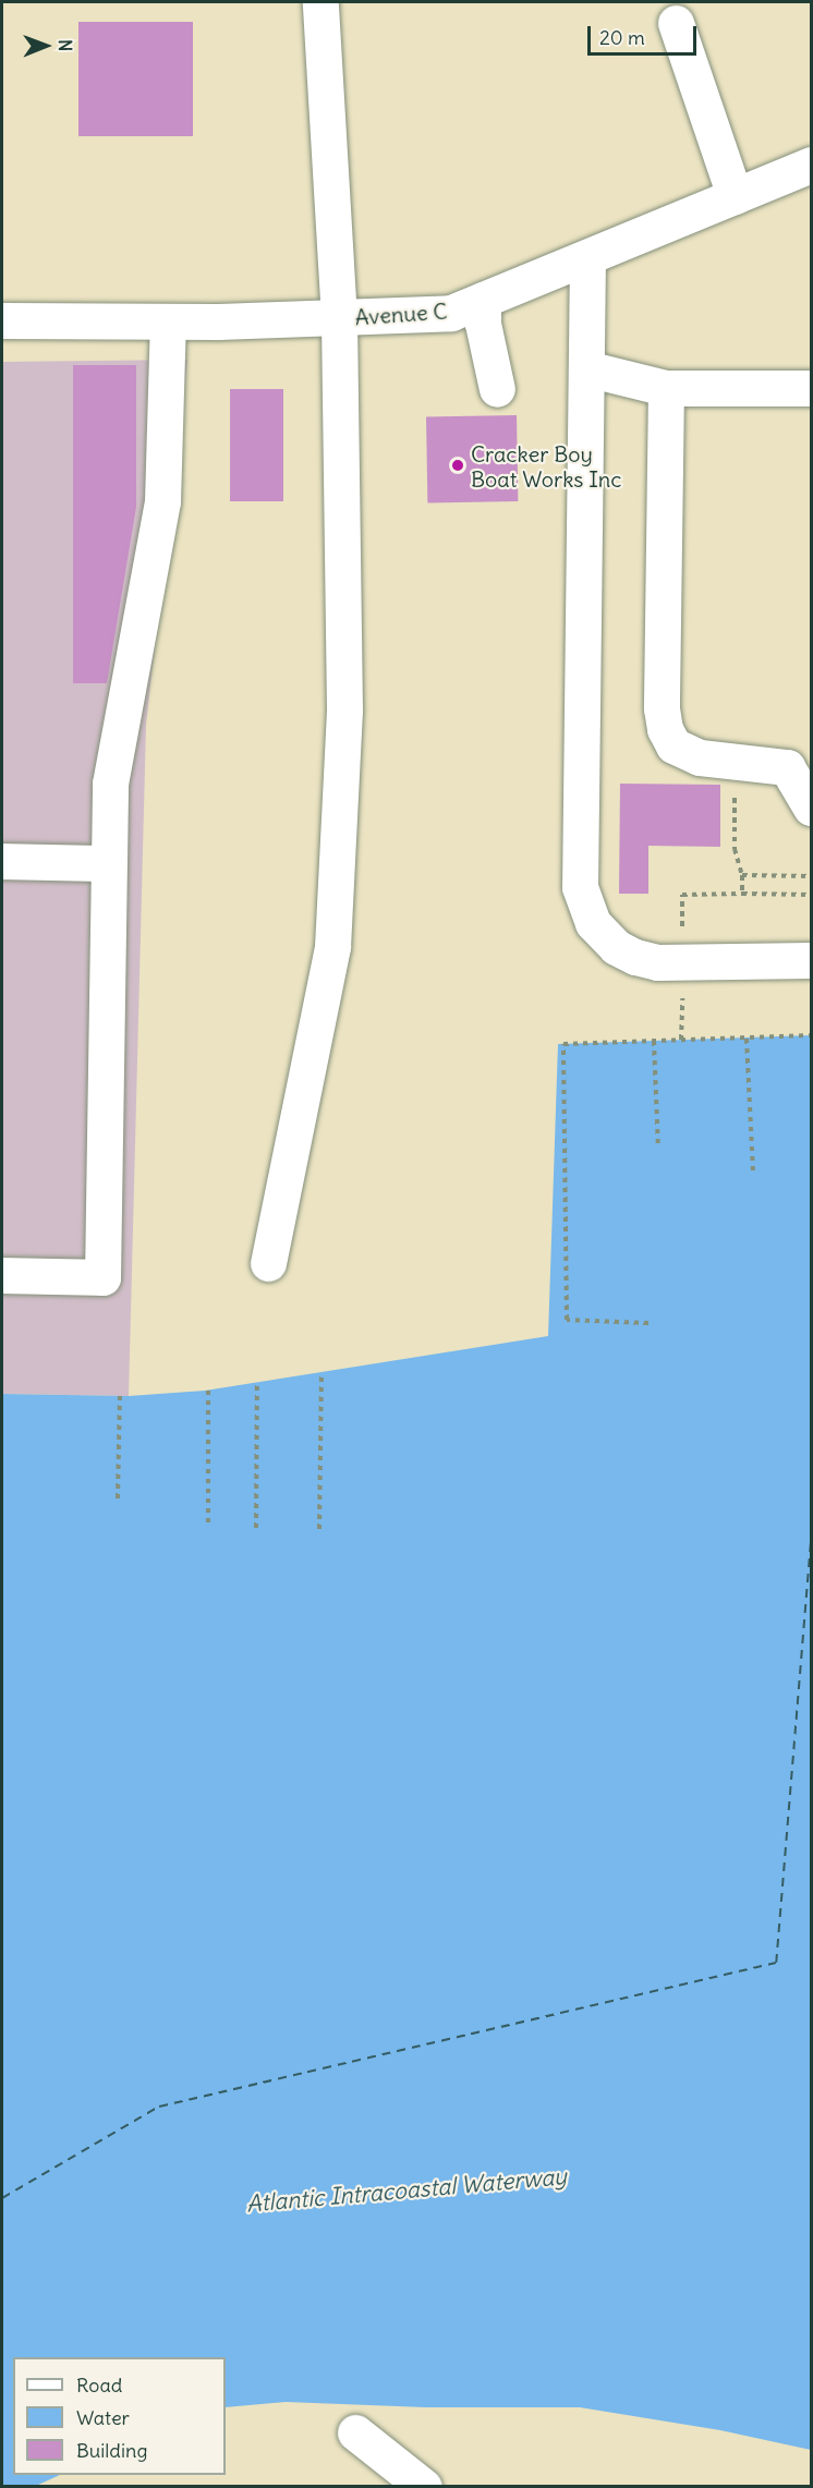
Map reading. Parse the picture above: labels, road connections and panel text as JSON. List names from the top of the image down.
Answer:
{
  "streets": {
    "street": ["Avenue C"]
  },
  "water": ["Atlantic Intracoastal Waterway"],
  "places": ["Cracker Boy Boat Works Inc"],
  "legend": ["Road", "Water", "Building"],
  "scale_bar": "20 m",
  "north": "right"
}
